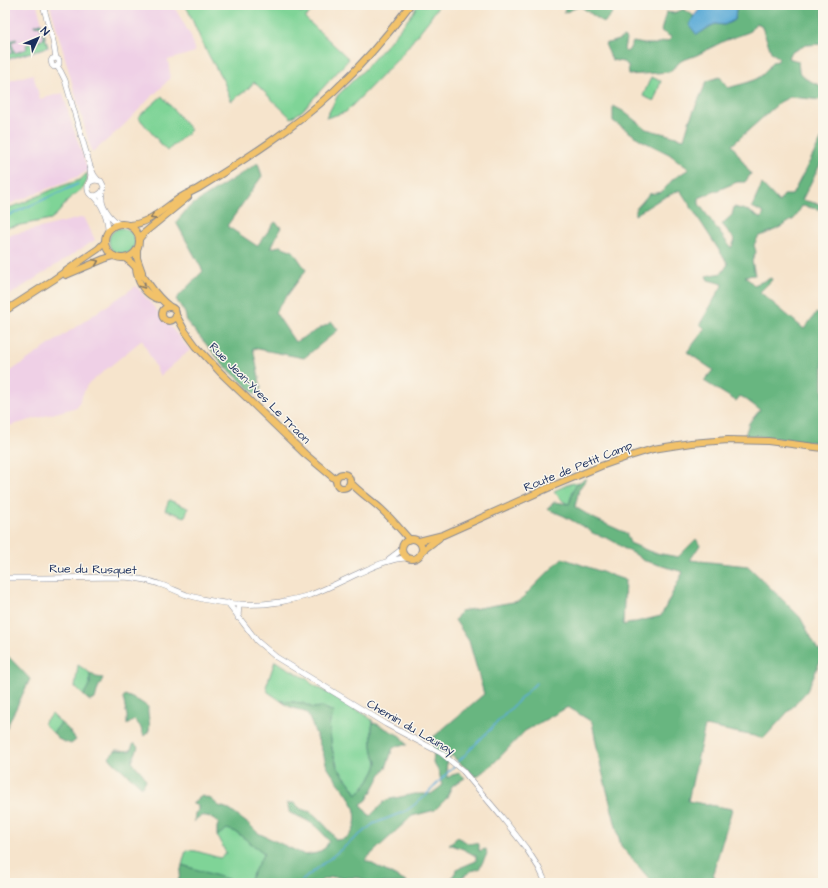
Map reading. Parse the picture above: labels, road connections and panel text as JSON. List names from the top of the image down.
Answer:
{
  "streets": {
    "main road": ["Rue Jean-Yves Le Traon", "Route de Petit Camp"],
    "street": ["Rue du Rusquet", "Chemin du Launay"]
  },
  "crossings": [
    ["Rue du Rusquet", "Chemin du Launay"]
  ],
  "north": "top right"
}
